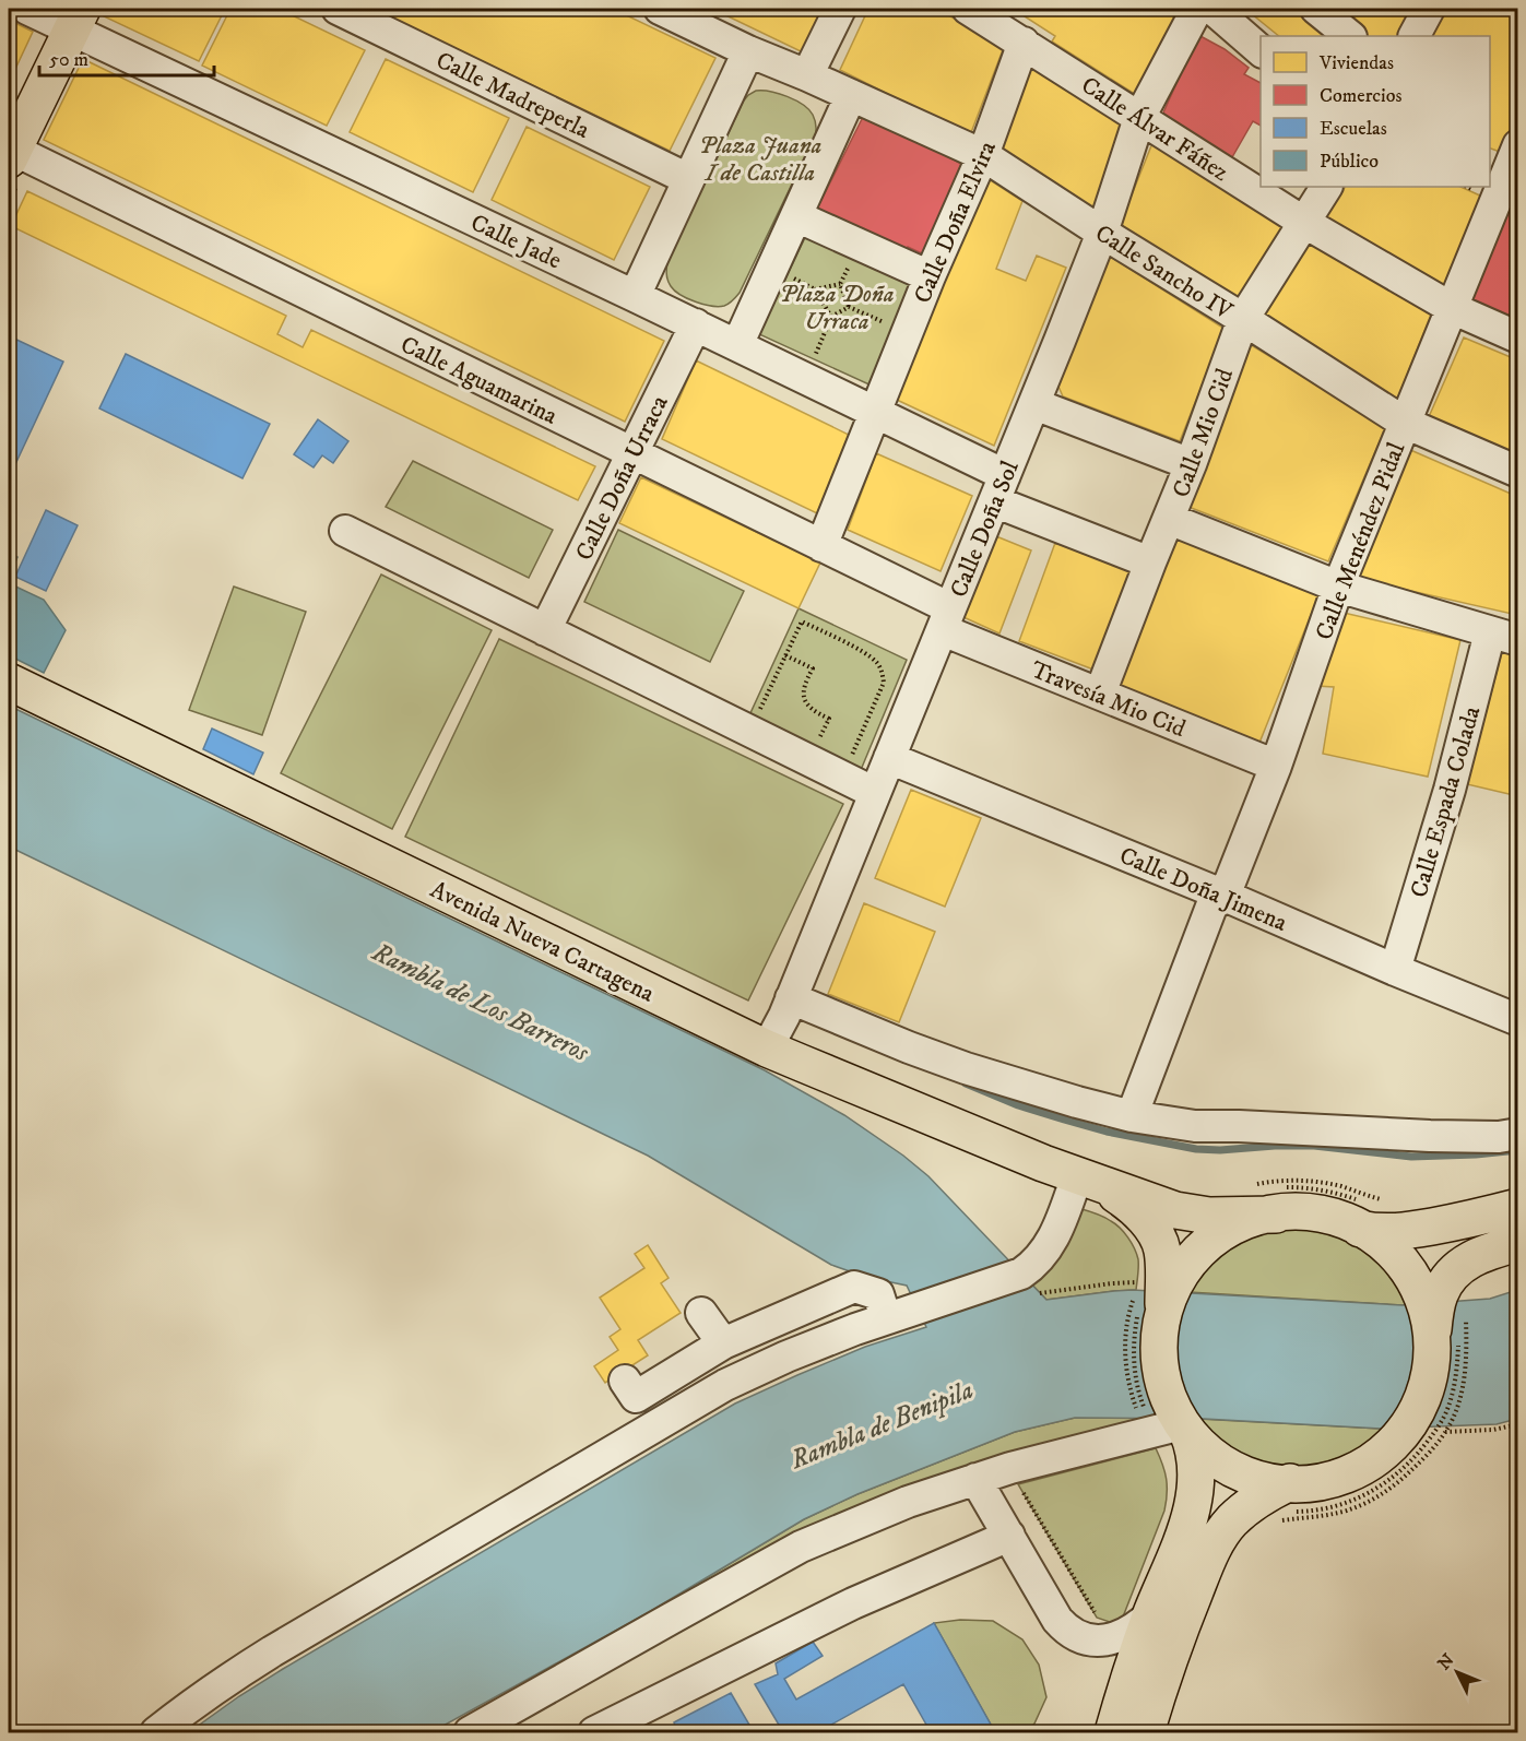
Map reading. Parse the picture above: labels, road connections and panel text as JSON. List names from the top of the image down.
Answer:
{
  "streets": {
    "main road": ["Avenida Nueva Cartagena"],
    "street": [
      "Calle Madreperla",
      "Calle Álvar Fáñez",
      "Calle Doña Elvira",
      "Calle Jade",
      "Calle Sancho IV",
      "Calle Aguamarina",
      "Calle Mio Cid",
      "Calle Doña Urraca",
      "Calle Doña Sol",
      "Calle Menéndez Pidal",
      "Travesía Mio Cid",
      "Calle Espada Colada",
      "Calle Doña Jimena"
    ]
  },
  "crossings": [
    ["Calle Álvar Fáñez", "Calle Doña Elvira"],
    ["Calle Álvar Fáñez", "Calle Mio Cid"],
    ["Calle Álvar Fáñez", "Calle Doña Sol"],
    ["Calle Álvar Fáñez", "Calle Menéndez Pidal"],
    ["Calle Doña Elvira", "Calle Jade"],
    ["Calle Doña Elvira", "Calle Sancho IV"],
    ["Calle Doña Elvira", "Calle Aguamarina"],
    ["Calle Jade", "Calle Mio Cid"],
    ["Calle Jade", "Calle Doña Urraca"],
    ["Calle Jade", "Calle Doña Sol"],
    ["Calle Sancho IV", "Calle Mio Cid"],
    ["Calle Sancho IV", "Calle Doña Sol"],
    ["Calle Sancho IV", "Calle Menéndez Pidal"],
    ["Calle Aguamarina", "Calle Doña Urraca"],
    ["Calle Aguamarina", "Calle Doña Sol"],
    ["Calle Aguamarina", "Travesía Mio Cid"],
    ["Calle Mio Cid", "Travesía Mio Cid"],
    ["Calle Doña Sol", "Travesía Mio Cid"],
    ["Calle Doña Sol", "Calle Doña Jimena"],
    ["Calle Doña Sol", "Avenida Nueva Cartagena"],
    ["Calle Menéndez Pidal", "Travesía Mio Cid"],
    ["Calle Menéndez Pidal", "Calle Doña Jimena"],
    ["Calle Espada Colada", "Calle Doña Jimena"]
  ],
  "water": ["Rambla de Los Barreros", "Rambla de Benipila"],
  "parks": ["Plaza Juana I de Castilla", "Plaza Doña Urraca"],
  "legend": [
    "Viviendas",
    "Comercios",
    "Escuelas",
    "Público"
  ],
  "scale_bar": "50 m",
  "north": "top left"
}
